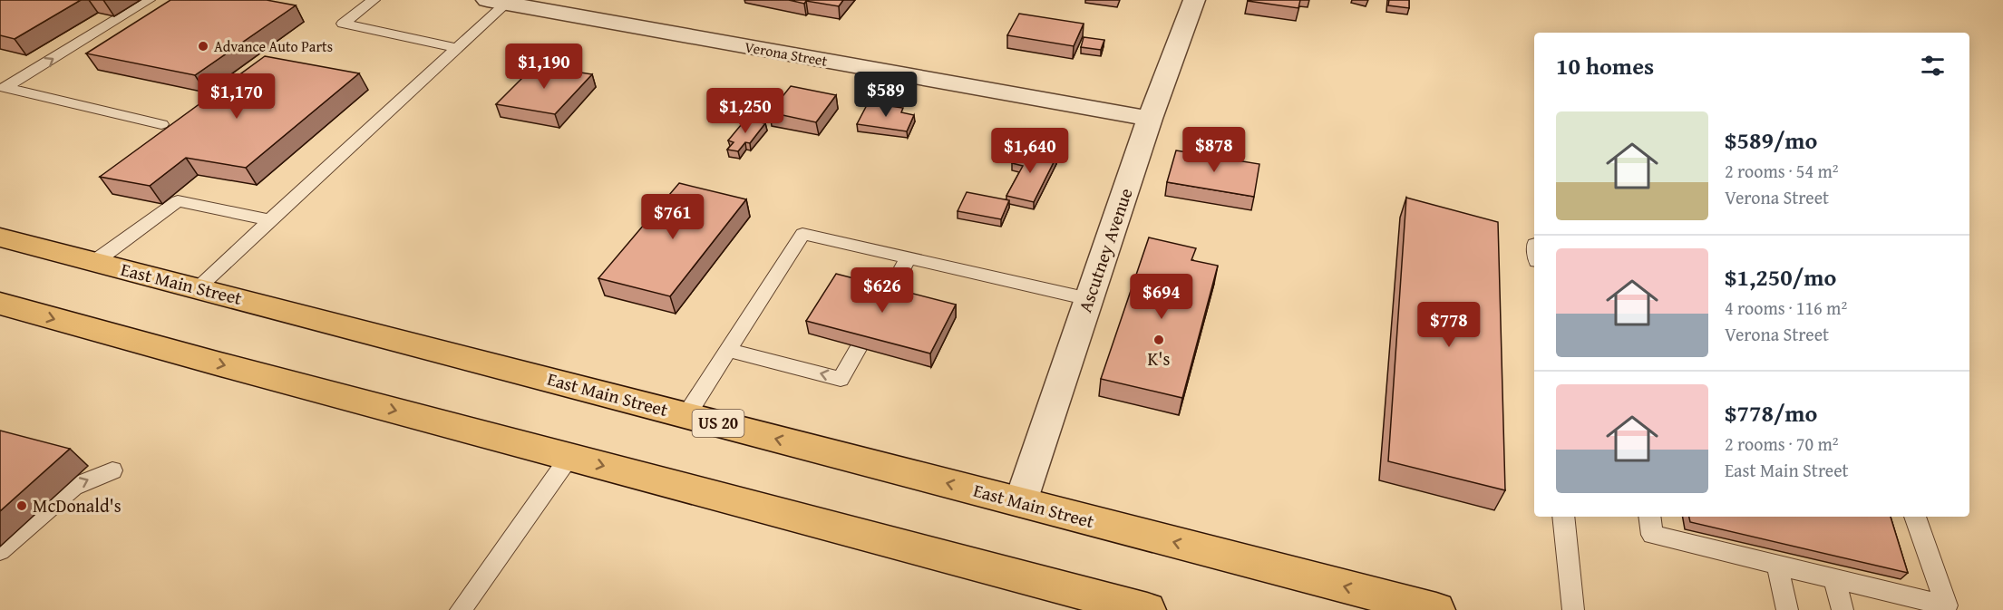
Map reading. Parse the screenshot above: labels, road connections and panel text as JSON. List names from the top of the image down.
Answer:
{
  "streets": {
    "main road": ["East Main Street", "US 20"],
    "street": ["Verona Street", "Ascutney Avenue"]
  },
  "crossings": [
    ["Verona Street", "Ascutney Avenue"],
    ["Ascutney Avenue", "East Main Street"]
  ],
  "places": ["Advance Auto Parts", "K's", "McDonald's"],
  "page": {
    "heading": "10 homes",
    "price": [
      "$1,190",
      "$589",
      "$1,170",
      "$1,250",
      "$878",
      "$1,640",
      "$761",
      "$626",
      "$694",
      "$778"
    ],
    "list": [
      {
        "name": "$589/mo",
        "note": "2 rooms · 54 m² · Verona Street"
      },
      {
        "name": "$1,250/mo",
        "note": "4 rooms · 116 m² · Verona Street"
      },
      {
        "name": "$778/mo",
        "note": "2 rooms · 70 m² · East Main Street"
      }
    ]
  }
}
